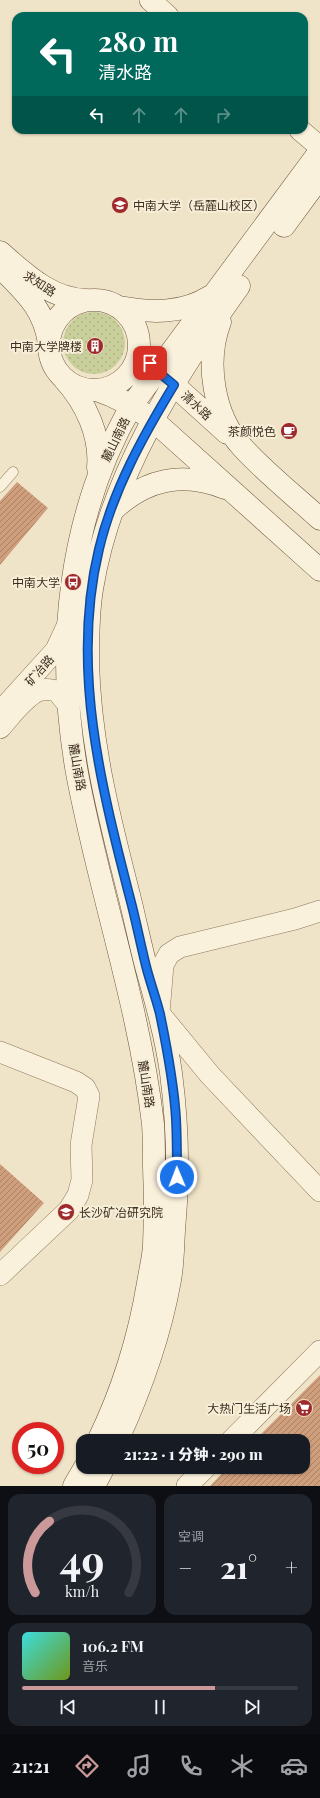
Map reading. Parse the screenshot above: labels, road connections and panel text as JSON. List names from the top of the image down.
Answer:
{
  "streets": {
    "main road": ["求知路", "清水路", "麓山南路"],
    "street": ["矿冶路"]
  },
  "crossings": [
    ["求知路", "清水路"],
    ["清水路", "麓山南路"],
    ["麓山南路", "矿冶路"]
  ],
  "places": {
    "school or university": ["中南大学（岳麓山校区）", "长沙矿冶研究院"],
    "building": ["中南大学牌楼"],
    "cafe": ["茶颜悦色"],
    "bus stop": ["中南大学"],
    "supermarket": ["大热门生活广场"]
  },
  "page": {
    "turn": ["280 m", "清水路"],
    "limit": "50",
    "trip": "21:22 · 1 分钟 · 290 m",
    "tile": "空调",
    "heat": ["−", "21°", "+"],
    "song": ["106.2 FM", "音乐"],
    "tabs": "21:21",
    "gauge": ["49", "km/h"]
  }
}
